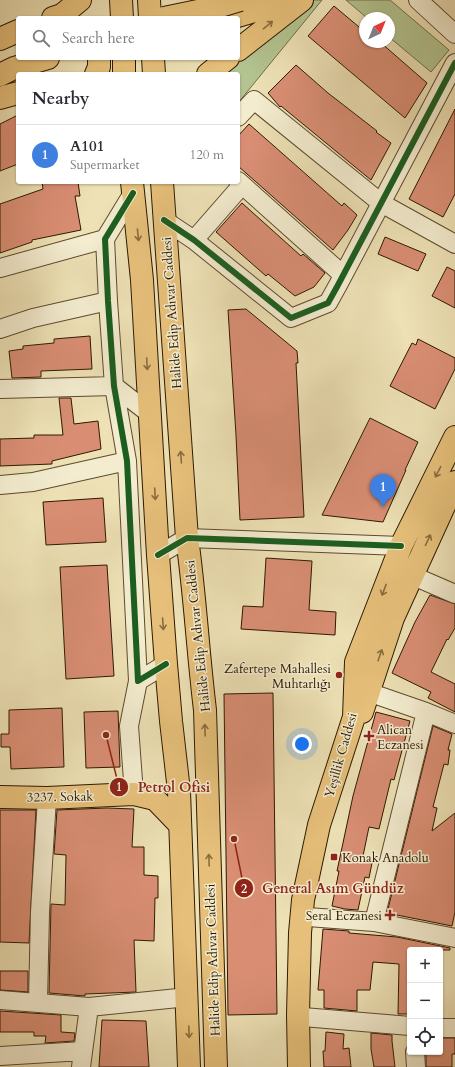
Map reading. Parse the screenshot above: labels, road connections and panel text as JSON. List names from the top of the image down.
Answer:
{
  "streets": {
    "main road": ["Halide Edip Adıvar Caddesi", "Yeşillik Caddesi", "3237. Sokak"]
  },
  "crossings": [
    ["Halide Edip Adıvar Caddesi", "3237. Sokak"]
  ],
  "places": {
    "other": ["Zafertepe Mahallesi Muhtarlığı", "Petrol Ofisi", "General Asım Gündüz"],
    "health": ["Alican Eczanesi", "Seral Eczanesi"],
    "transit": ["Konak Anadolu"]
  },
  "north": "top right",
  "page": {
    "search": "Search here",
    "heading": "Nearby",
    "list": [
      {
        "mark": "1",
        "name": "A101",
        "note": "Supermarket",
        "value": "120 m"
      }
    ],
    "pins": "1",
    "map_buttons": ["+", "−"]
  }
}
